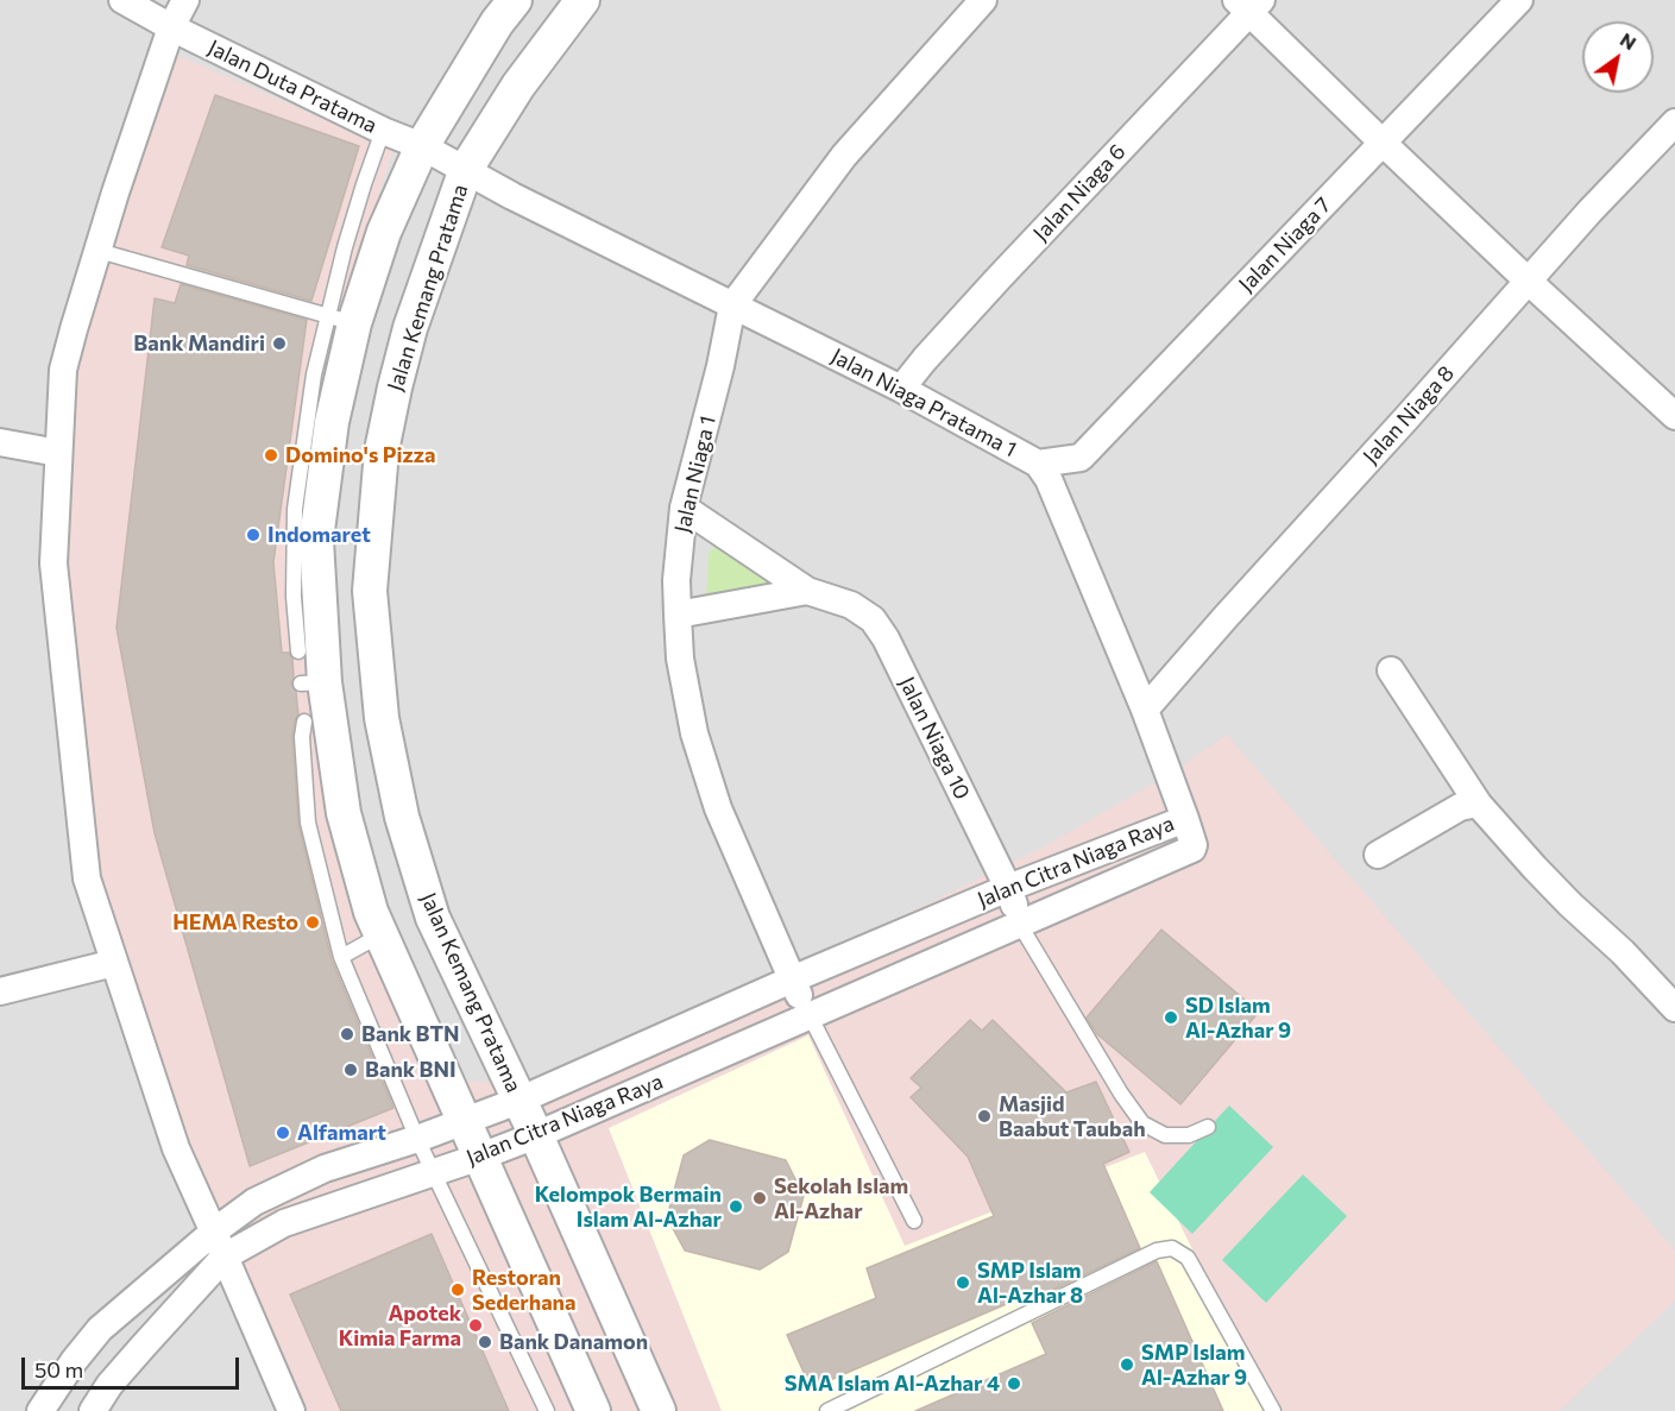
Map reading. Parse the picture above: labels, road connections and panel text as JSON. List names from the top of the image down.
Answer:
{
  "streets": {
    "street": [
      "Jalan Duta Pratama",
      "Jalan Niaga 6",
      "Jalan Niaga 7",
      "Jalan Kemang Pratama",
      "Jalan Niaga Pratama 1",
      "Jalan Niaga 8",
      "Jalan Niaga 1",
      "Jalan Niaga 10",
      "Jalan Citra Niaga Raya"
    ]
  },
  "crossings": [
    ["Jalan Duta Pratama", "Jalan Kemang Pratama"],
    ["Jalan Duta Pratama", "Jalan Niaga Pratama 1"],
    ["Jalan Niaga 6", "Jalan Niaga Pratama 1"],
    ["Jalan Niaga 7", "Jalan Niaga Pratama 1"],
    ["Jalan Kemang Pratama", "Jalan Niaga Pratama 1"],
    ["Jalan Kemang Pratama", "Jalan Citra Niaga Raya"],
    ["Jalan Niaga Pratama 1", "Jalan Niaga 8"],
    ["Jalan Niaga Pratama 1", "Jalan Niaga 1"],
    ["Jalan Niaga Pratama 1", "Jalan Citra Niaga Raya"],
    ["Jalan Niaga 1", "Jalan Niaga 10"],
    ["Jalan Niaga 1", "Jalan Citra Niaga Raya"],
    ["Jalan Niaga 10", "Jalan Citra Niaga Raya"]
  ],
  "places": [
    "Bank Mandiri",
    "Domino's Pizza",
    "Indomaret",
    "HEMA Resto",
    "SD Islam Al-Azhar 9",
    "Bank BTN",
    "Bank BNI",
    "Masjid Baabut Taubah",
    "Alfamart",
    "Sekolah Islam Al-Azhar",
    "Kelompok Bermain Islam Al-Azhar",
    "SMP Islam Al-Azhar 8",
    "Restoran Sederhana",
    "Apotek Kimia Farma",
    "Bank Danamon",
    "SMP Islam Al-Azhar 9",
    "SMA Islam Al-Azhar 4"
  ],
  "scale_bar": "50 m",
  "north": "top right"
}
